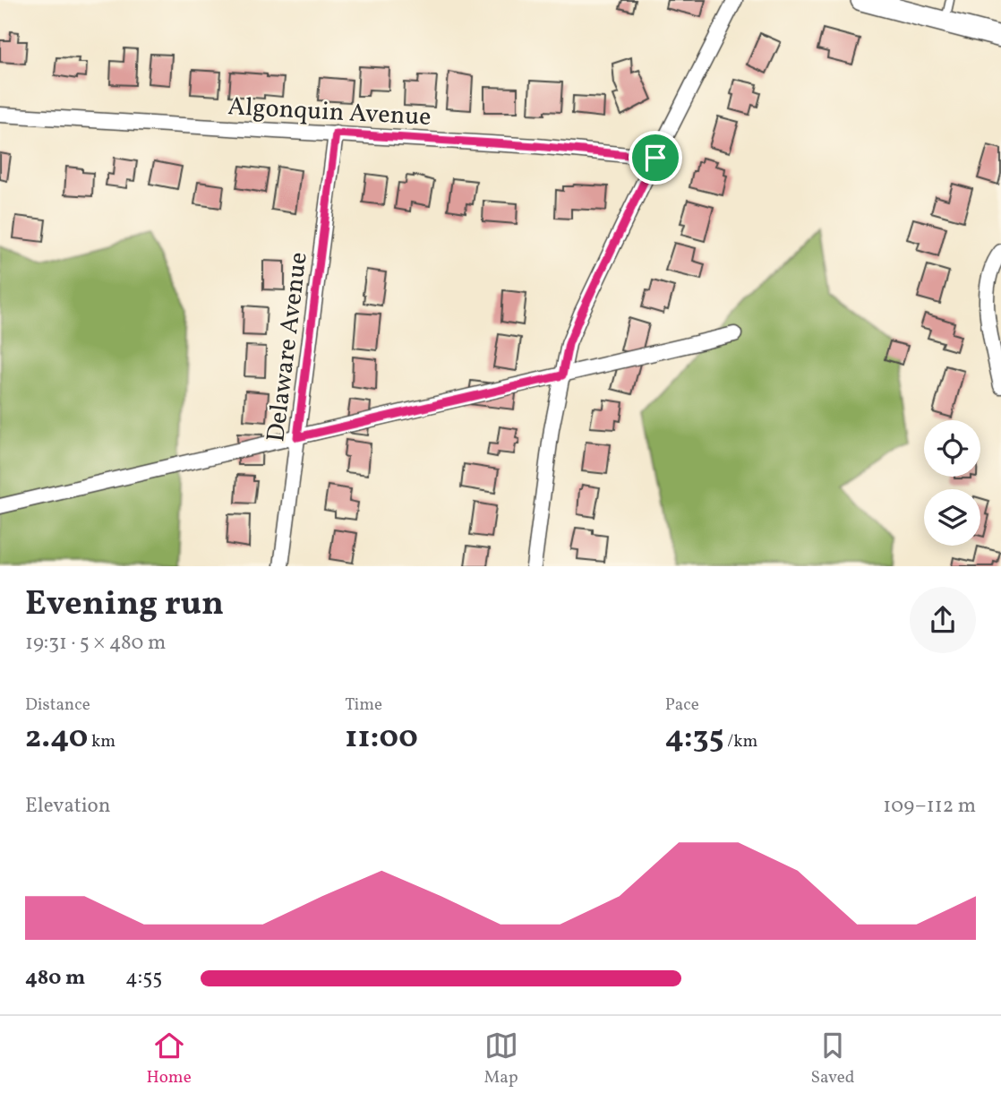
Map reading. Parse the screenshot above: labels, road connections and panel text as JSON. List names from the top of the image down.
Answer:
{
  "streets": {
    "street": ["Algonquin Avenue", "Delaware Avenue"]
  },
  "crossings": [
    ["Algonquin Avenue", "Delaware Avenue"]
  ],
  "page": {
    "heading": ["Evening run", "19:31 · 5 × 480 m"],
    "stats": [
      ["Distance", "2.40 km"],
      ["Time", "11:00"],
      ["Pace", "4:35 /km"]
    ],
    "chart": ["Elevation", "109–112 m"],
    "list": [
      {
        "name": "480 m",
        "note": "4:55"
      }
    ],
    "tabs": ["Home", "Map", "Saved"]
  }
}
